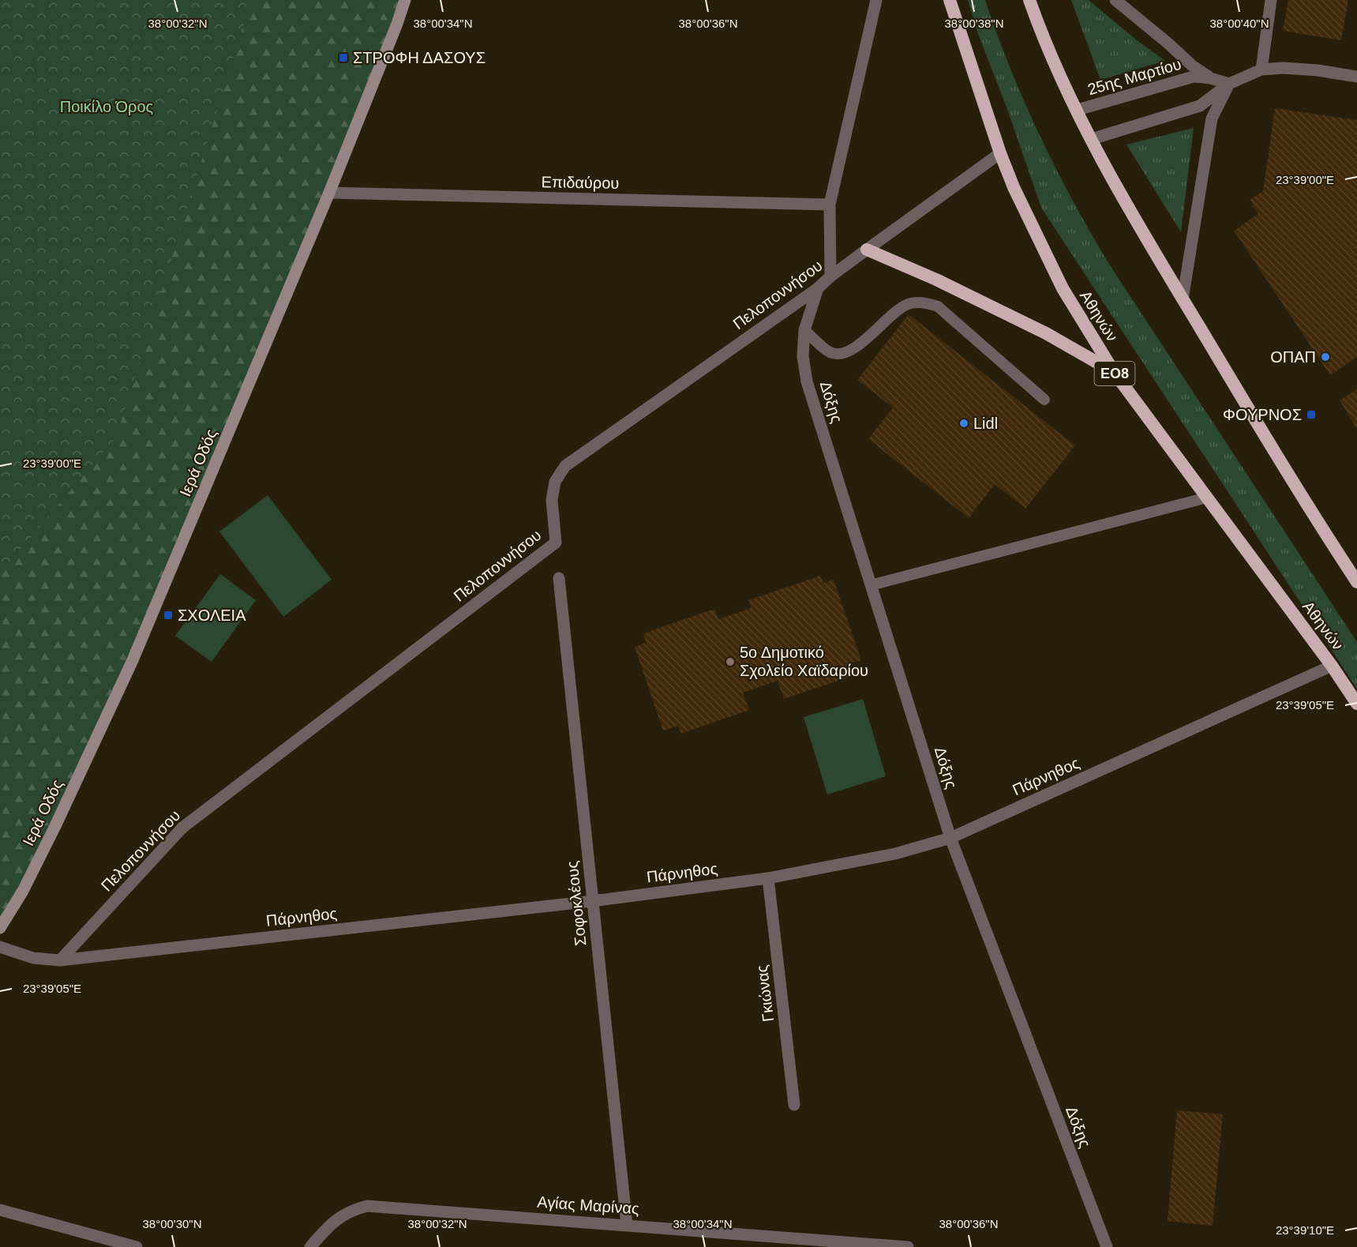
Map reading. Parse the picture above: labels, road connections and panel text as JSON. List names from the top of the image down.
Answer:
{
  "streets": {
    "highway": ["Αθηνών", "ΕΟ8"],
    "main road": ["Ιερά Οδός"],
    "street": [
      "25ης Μαρτίου",
      "Επιδαύρου",
      "Πελοποννήσου",
      "Δόξης",
      "Πάρνηθος",
      "Σοφοκλέους",
      "Γκιώνας",
      "Αγίας Μαρίνας"
    ]
  },
  "crossings": [
    ["Επιδαύρου", "Ιερά Οδός"],
    ["Πελοποννήσου", "Αθηνών"],
    ["Πελοποννήσου", "Δόξης"],
    ["Πελοποννήσου", "Πάρνηθος"],
    ["Αθηνών", "Πάρνηθος"],
    ["Δόξης", "Πάρνηθος"],
    ["Πάρνηθος", "Σοφοκλέους"],
    ["Πάρνηθος", "Γκιώνας"],
    ["Σοφοκλέους", "Αγίας Μαρίνας"]
  ],
  "parks": ["Ποικίλο Όρος"],
  "places": {
    "transit": ["ΣΤΡΟΦΗ ΔΑΣΟΥΣ", "ΦΟΥΡΝΟΣ", "ΣΧΟΛΕΙΑ"],
    "other": ["ΟΠΑΠ", "Lidl", "5ο Δημοτικό Σχολείο Χαϊδαρίου"]
  },
  "coordinates": [
    "38°00'32\"N",
    "38°00'34\"N",
    "38°00'36\"N",
    "38°00'38\"N",
    "38°00'40\"N",
    "23°39'00\"E",
    "23°39'05\"E",
    "38°00'30\"N",
    "23°39'10\"E"
  ]
}
